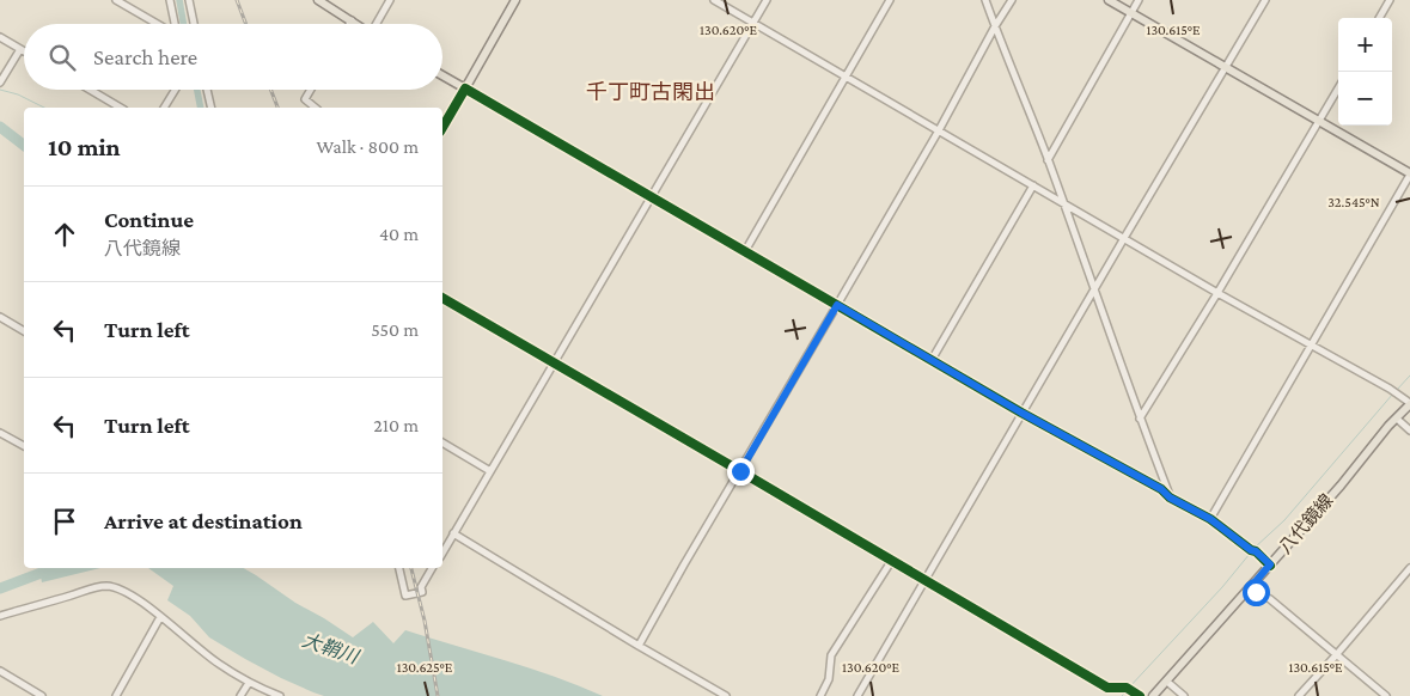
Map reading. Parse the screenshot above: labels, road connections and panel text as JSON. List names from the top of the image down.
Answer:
{
  "streets": {
    "main road": ["八代鏡線"]
  },
  "districts": ["千丁町古閑出"],
  "water": ["大鞘川"],
  "page": {
    "map_buttons": ["+", "−"],
    "search": "Search here",
    "heading": ["10 min", "Walk · 800 m"],
    "list": [
      ["Continue", "八代鏡線", "40 m"],
      ["Turn left", "550 m"],
      ["Turn left", "210 m"],
      "Arrive at destination"
    ]
  },
  "coordinates": [
    "130.620°E",
    "130.615°E",
    "32.545°N",
    "130.625°E"
  ]
}
